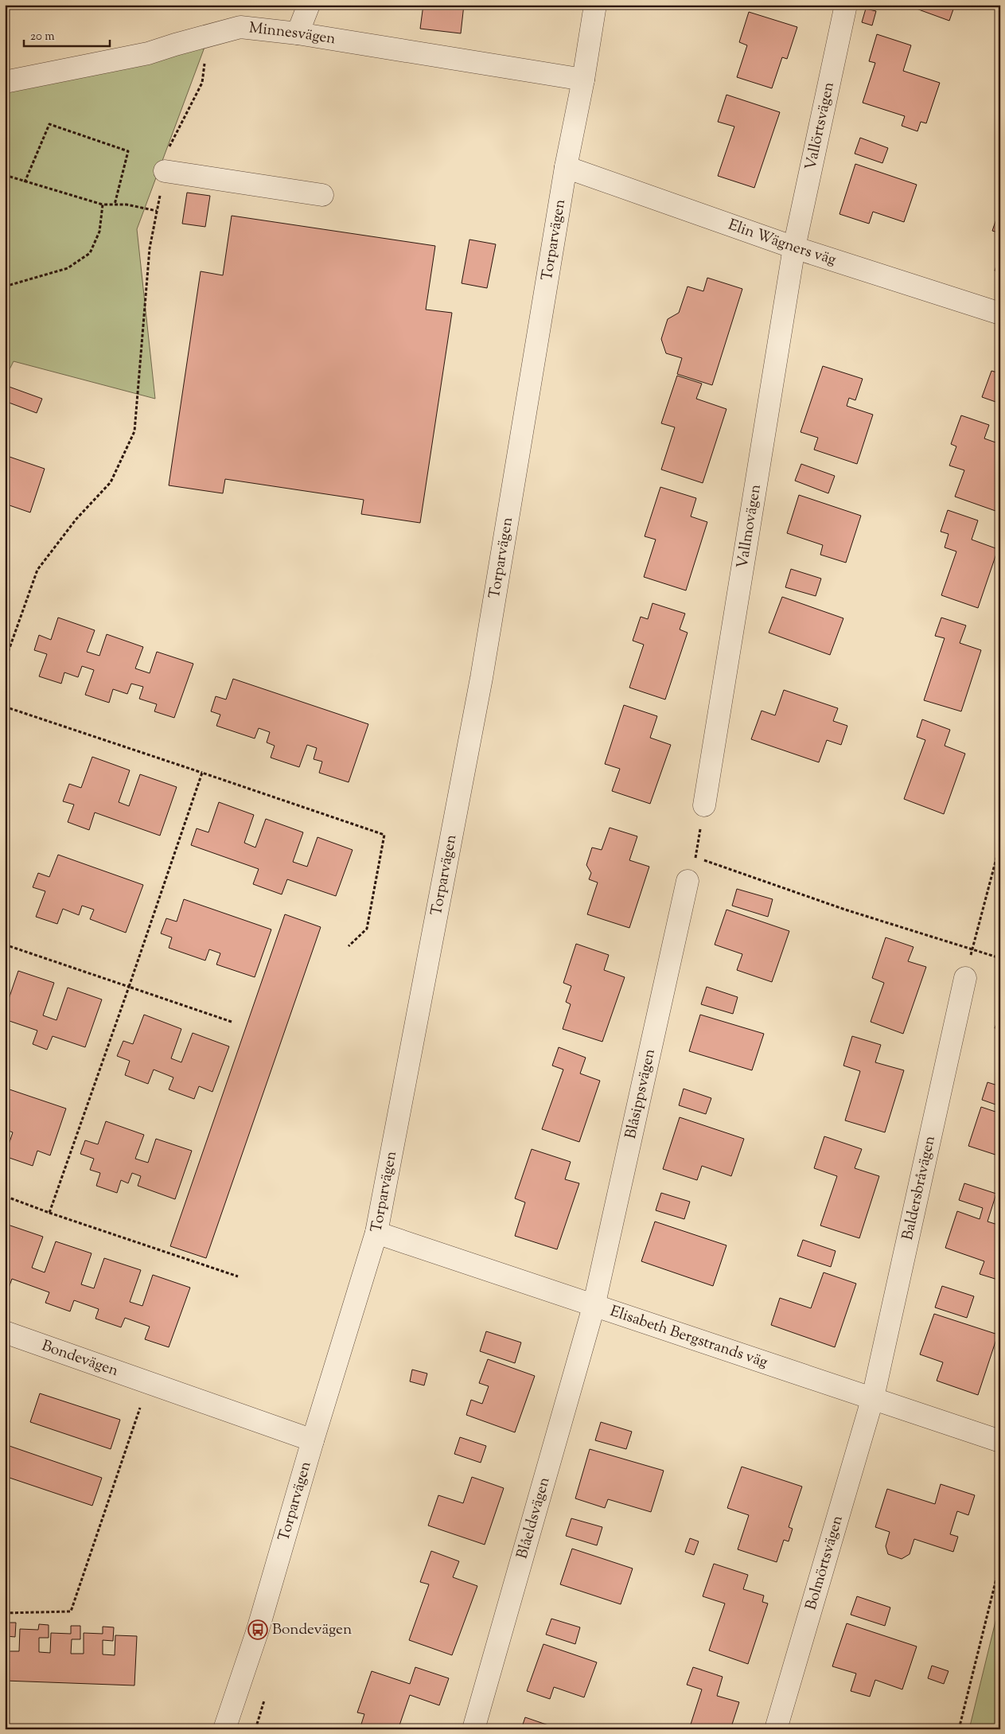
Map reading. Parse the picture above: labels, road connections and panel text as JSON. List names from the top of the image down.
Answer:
{
  "streets": {
    "street": [
      "Minnesvägen",
      "Vallörtsvägen",
      "Torparvägen",
      "Elin Wägners väg",
      "Vallmovägen",
      "Blåsippsvägen",
      "Baldersbråvägen",
      "Elisabeth Bergstrands väg",
      "Bondevägen",
      "Blåeldsvägen",
      "Bolmörtsvägen"
    ]
  },
  "crossings": [
    ["Minnesvägen", "Torparvägen"],
    ["Vallörtsvägen", "Elin Wägners väg"],
    ["Vallörtsvägen", "Vallmovägen"],
    ["Torparvägen", "Elin Wägners väg"],
    ["Torparvägen", "Elisabeth Bergstrands väg"],
    ["Torparvägen", "Bondevägen"],
    ["Elin Wägners väg", "Vallmovägen"],
    ["Blåsippsvägen", "Elisabeth Bergstrands väg"],
    ["Blåsippsvägen", "Blåeldsvägen"],
    ["Baldersbråvägen", "Elisabeth Bergstrands väg"],
    ["Baldersbråvägen", "Bolmörtsvägen"],
    ["Elisabeth Bergstrands väg", "Blåeldsvägen"],
    ["Elisabeth Bergstrands väg", "Bolmörtsvägen"]
  ],
  "places": {
    "bus stop": ["Bondevägen"]
  },
  "scale_bar": "20 m"
}
